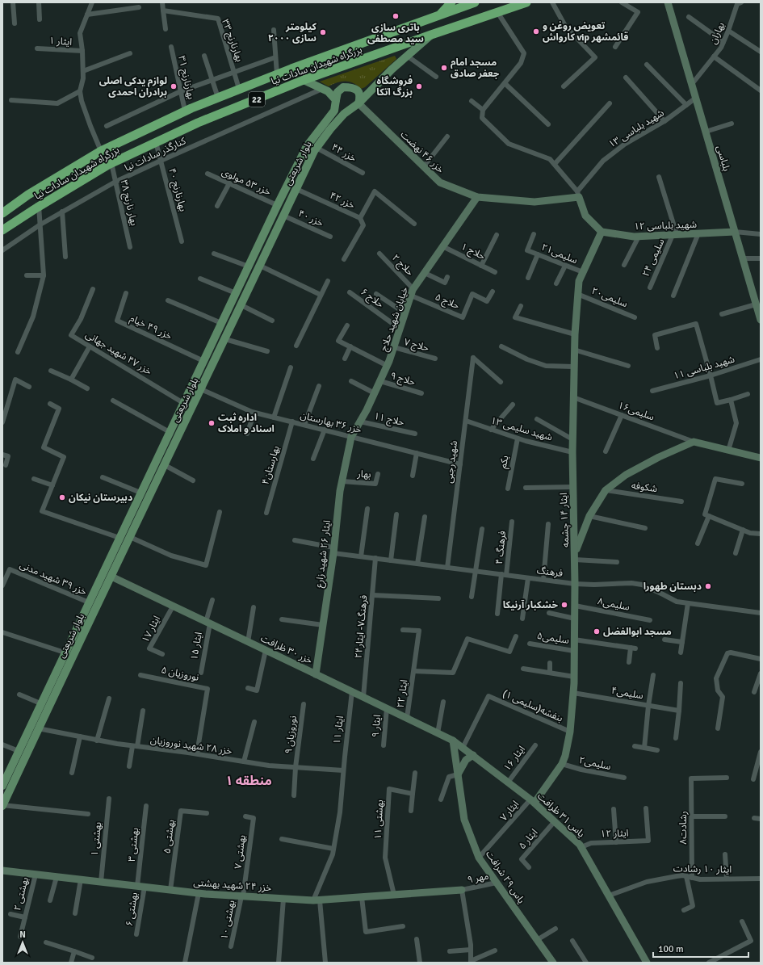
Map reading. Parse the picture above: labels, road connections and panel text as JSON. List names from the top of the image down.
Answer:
{
  "streets": {
    "highway": ["بزرگراه شهیدان سادات نیا", "22"],
    "main road": ["بلوار شریعتی"],
    "street": [
      "بهاران",
      "بهارنارنج ۳۳",
      "ایثار ۱",
      "بهارنارنج ۳۱",
      "شهید بلباسی ١٣",
      "خزر ۴۶ نهضت",
      "خزر ۴۴",
      "کنارگذر سادات نیا",
      "بلباسی",
      "خزر ۵۳ مولوی",
      "بهارنارنج ۴۰",
      "خزر ۴۲",
      "بهار نارنج ۳۸",
      "خزر ۴۰",
      "شهید بلباسی ١٢",
      "حلاج ۱",
      "سلیمی۲۱",
      "سلیمی ۲۴",
      "حلاج ۲",
      "سلیمی۲۰",
      "حلاج ۶",
      "حلاج ۵",
      "خیابان شهید حلاج",
      "خزر ۴۹ خیام",
      "حلاج ۷",
      "خزر ۴۷ شهید جهانی",
      "شهید بلباسی ١١",
      "حلاج ۹",
      "سلیمی۱۶",
      "حلاج ۱۱",
      "خزر ۳۶ بهارستان",
      "شهید سلیمی ۱۳",
      "شهید رجبی",
      "یکم",
      "بهارستان۴",
      "بهار",
      "شکوفه",
      "ایثار ۱۴ چشمه",
      "فرهنگ ۴",
      "ایثار ۲۶ شهید زارع",
      "فرهنگ",
      "خزر ۳۹ شهید مدنی",
      "سلیمی۸",
      "فرهنگ۷- ایثار۲۴",
      "ایثار ۱۷",
      "سلیمی۵",
      "ایثار ۱۵",
      "خزر ۳۰ ظرافت",
      "نوروزیان ۵",
      "سلیمی۴",
      "ایثار ۲۲",
      "بنفشه(سلیمی ۱)",
      "ایثار ۹",
      "ایثار ۱۱",
      "نوروزیان ۹",
      "خزر ۲۸ شهید نوروزیان",
      "ایثار ۱۶",
      "سلیمی۲",
      "ایثار ۷",
      "یاس ۳۱ ظرافت",
      "بهشتی ۱۱",
      "رشادت۸",
      "ایثار ۱۲",
      "بهشتی ۵",
      "بهشتی ۱",
      "ایثار ۵",
      "بهشتی ۳",
      "بهشتی ۷",
      "ایثار ۱۰ رشادت",
      "یاس ۲۹ شرافت",
      "مهر ۹",
      "خزر ۲۴ شهید بهشتی",
      "بهشتی ۲",
      "بهشتی ۶",
      "بهشتی ۱۰"
    ]
  },
  "crossings": [
    ["بهاران", "بلباسی"],
    ["بهارنارنج ۳۳", "بزرگراه شهیدان سادات نیا"],
    ["بزرگراه شهیدان سادات نیا", "بهارنارنج ۳۱"],
    ["بزرگراه شهیدان سادات نیا", "بلوار شریعتی"],
    ["بزرگراه شهیدان سادات نیا", "بهارنارنج ۴۰"],
    ["بزرگراه شهیدان سادات نیا", "بهار نارنج ۳۸"],
    ["شهید بلباسی ١٣", "خزر ۴۶ نهضت"],
    ["شهید بلباسی ١٣", "بلباسی"],
    ["خزر ۴۶ نهضت", "بلوار شریعتی"],
    ["خزر ۴۶ نهضت", "خیابان شهید حلاج"],
    ["خزر ۴۴", "بلوار شریعتی"],
    ["کنارگذر سادات نیا", "بهارنارنج ۴۰"],
    ["کنارگذر سادات نیا", "بهار نارنج ۳۸"],
    ["بلباسی", "شهید بلباسی ١٢"],
    ["بلوار شریعتی", "خزر ۵۳ مولوی"],
    ["بلوار شریعتی", "خزر ۴۲"],
    ["بلوار شریعتی", "خزر ۴۰"],
    ["بلوار شریعتی", "خزر ۴۹ خیام"],
    ["بلوار شریعتی", "خزر ۴۷ شهید جهانی"],
    ["بلوار شریعتی", "خزر ۳۶ بهارستان"],
    ["بلوار شریعتی", "خزر ۳۹ شهید مدنی"],
    ["بلوار شریعتی", "خزر ۳۰ ظرافت"],
    ["بلوار شریعتی", "خزر ۲۸ شهید نوروزیان"],
    ["شهید بلباسی ١٢", "سلیمی ۲۴"],
    ["شهید بلباسی ١٢", "ایثار ۱۴ چشمه"],
    ["حلاج ۱", "خیابان شهید حلاج"],
    ["سلیمی۲۱", "ایثار ۱۴ چشمه"],
    ["حلاج ۲", "حلاج ۵"],
    ["حلاج ۲", "خیابان شهید حلاج"],
    ["سلیمی۲۰", "ایثار ۱۴ چشمه"],
    ["حلاج ۶", "خیابان شهید حلاج"],
    ["حلاج ۵", "خیابان شهید حلاج"],
    ["خیابان شهید حلاج", "حلاج ۷"],
    ["خیابان شهید حلاج", "حلاج ۹"],
    ["خیابان شهید حلاج", "حلاج ۱۱"],
    ["خیابان شهید حلاج", "خزر ۳۶ بهارستان"],
    ["خیابان شهید حلاج", "ایثار ۲۶ شهید زارع"],
    ["سلیمی۱۶", "ایثار ۱۴ چشمه"],
    ["خزر ۳۶ بهارستان", "شهید رجبی"],
    ["خزر ۳۶ بهارستان", "بهارستان۴"],
    ["خزر ۳۶ بهارستان", "ایثار ۲۶ شهید زارع"],
    ["شهید سلیمی ۱۳", "شهید رجبی"],
    ["شهید سلیمی ۱۳", "یکم"],
    ["شهید سلیمی ۱۳", "ایثار ۱۴ چشمه"],
    ["شهید رجبی", "فرهنگ"],
    ["بهار", "ایثار ۲۶ شهید زارع"],
    ["ایثار ۱۴ چشمه", "فرهنگ"],
    ["ایثار ۱۴ چشمه", "سلیمی۸"],
    ["ایثار ۱۴ چشمه", "سلیمی۵"],
    ["ایثار ۱۴ چشمه", "سلیمی۴"],
    ["ایثار ۱۴ چشمه", "بنفشه(سلیمی ۱)"],
    ["ایثار ۱۴ چشمه", "سلیمی۲"],
    ["ایثار ۱۴ چشمه", "ایثار ۷"],
    ["ایثار ۱۴ چشمه", "یاس ۳۱ ظرافت"],
    ["فرهنگ ۴", "فرهنگ"],
    ["ایثار ۲۶ شهید زارع", "فرهنگ"],
    ["ایثار ۲۶ شهید زارع", "خزر ۳۰ ظرافت"],
    ["فرهنگ", "فرهنگ۷- ایثار۲۴"],
    ["فرهنگ۷- ایثار۲۴", "خزر ۳۰ ظرافت"],
    ["ایثار ۱۷", "خزر ۳۰ ظرافت"],
    ["ایثار ۱۵", "خزر ۳۰ ظرافت"],
    ["خزر ۳۰ ظرافت", "ایثار ۲۲"],
    ["خزر ۳۰ ظرافت", "ایثار ۹"],
    ["خزر ۳۰ ظرافت", "ایثار ۱۱"],
    ["خزر ۳۰ ظرافت", "یاس ۳۱ ظرافت"],
    ["خزر ۳۰ ظرافت", "یاس ۲۹ شرافت"],
    ["نوروزیان ۵", "خزر ۲۸ شهید نوروزیان"],
    ["بنفشه(سلیمی ۱)", "یاس ۳۱ ظرافت"],
    ["ایثار ۱۱", "خزر ۲۸ شهید نوروزیان"],
    ["ایثار ۱۱", "خزر ۲۴ شهید بهشتی"],
    ["نوروزیان ۹", "خزر ۲۸ شهید نوروزیان"],
    ["ایثار ۱۶", "یاس ۳۱ ظرافت"],
    ["ایثار ۷", "یاس ۳۱ ظرافت"],
    ["ایثار ۷", "یاس ۲۹ شرافت"],
    ["یاس ۳۱ ظرافت", "ایثار ۱۲"],
    ["یاس ۳۱ ظرافت", "ایثار ۵"],
    ["یاس ۳۱ ظرافت", "ایثار ۱۰ رشادت"],
    ["یاس ۳۱ ظرافت", "یاس ۲۹ شرافت"],
    ["بهشتی ۱۱", "خزر ۲۴ شهید بهشتی"],
    ["رشادت۸", "ایثار ۱۰ رشادت"],
    ["بهشتی ۵", "خزر ۲۴ شهید بهشتی"],
    ["بهشتی ۱", "خزر ۲۴ شهید بهشتی"],
    ["بهشتی ۳", "خزر ۲۴ شهید بهشتی"],
    ["بهشتی ۳", "بهشتی ۶"],
    ["بهشتی ۷", "خزر ۲۴ شهید بهشتی"],
    ["بهشتی ۷", "بهشتی ۱۰"],
    ["یاس ۲۹ شرافت", "مهر ۹"],
    ["مهر ۹", "خزر ۲۴ شهید بهشتی"],
    ["خزر ۲۴ شهید بهشتی", "بهشتی ۲"],
    ["خزر ۲۴ شهید بهشتی", "بهشتی ۶"],
    ["خزر ۲۴ شهید بهشتی", "بهشتی ۱۰"]
  ],
  "districts": ["منطقه ۱"],
  "places": [
    "باتری سازی سید مصطفی",
    "تعویض روغن و کارواش vip قائمشهر",
    "کیلومتر سازی ۲۰۰۰",
    "مسجد امام جعفر صادق",
    "لوازم یدکی اصلی برادران احمدی",
    "فروشگاه بزرگ اتکا",
    "اداره ثبت اسناد و املاک",
    "دبیرستان نیکان",
    "دبستان طهورا",
    "خشکبار آرنیکا",
    "مسجد ابوالفضل"
  ],
  "scale_bar": "100 m",
  "north": "top"
}
